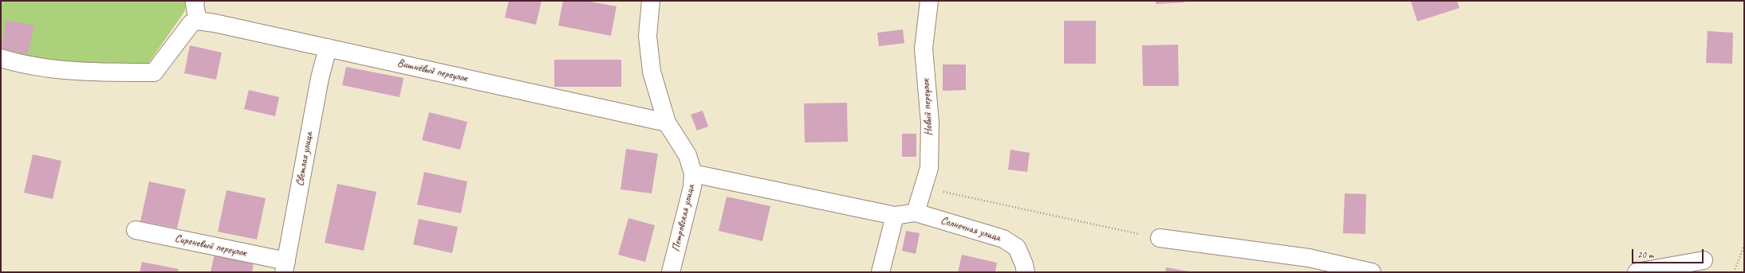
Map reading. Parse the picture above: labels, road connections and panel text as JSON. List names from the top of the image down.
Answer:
{
  "streets": {
    "street": [
      "Вишнёвый переулок",
      "Новый переулок",
      "Светлая улица",
      "Петровская улица",
      "Солнечная улица",
      "Сиреневый переулок"
    ]
  },
  "crossings": [
    ["Вишнёвый переулок", "Светлая улица"],
    ["Вишнёвый переулок", "Петровская улица"],
    ["Новый переулок", "Солнечная улица"],
    ["Светлая улица", "Сиреневый переулок"]
  ],
  "scale_bar": "20 m"
}
